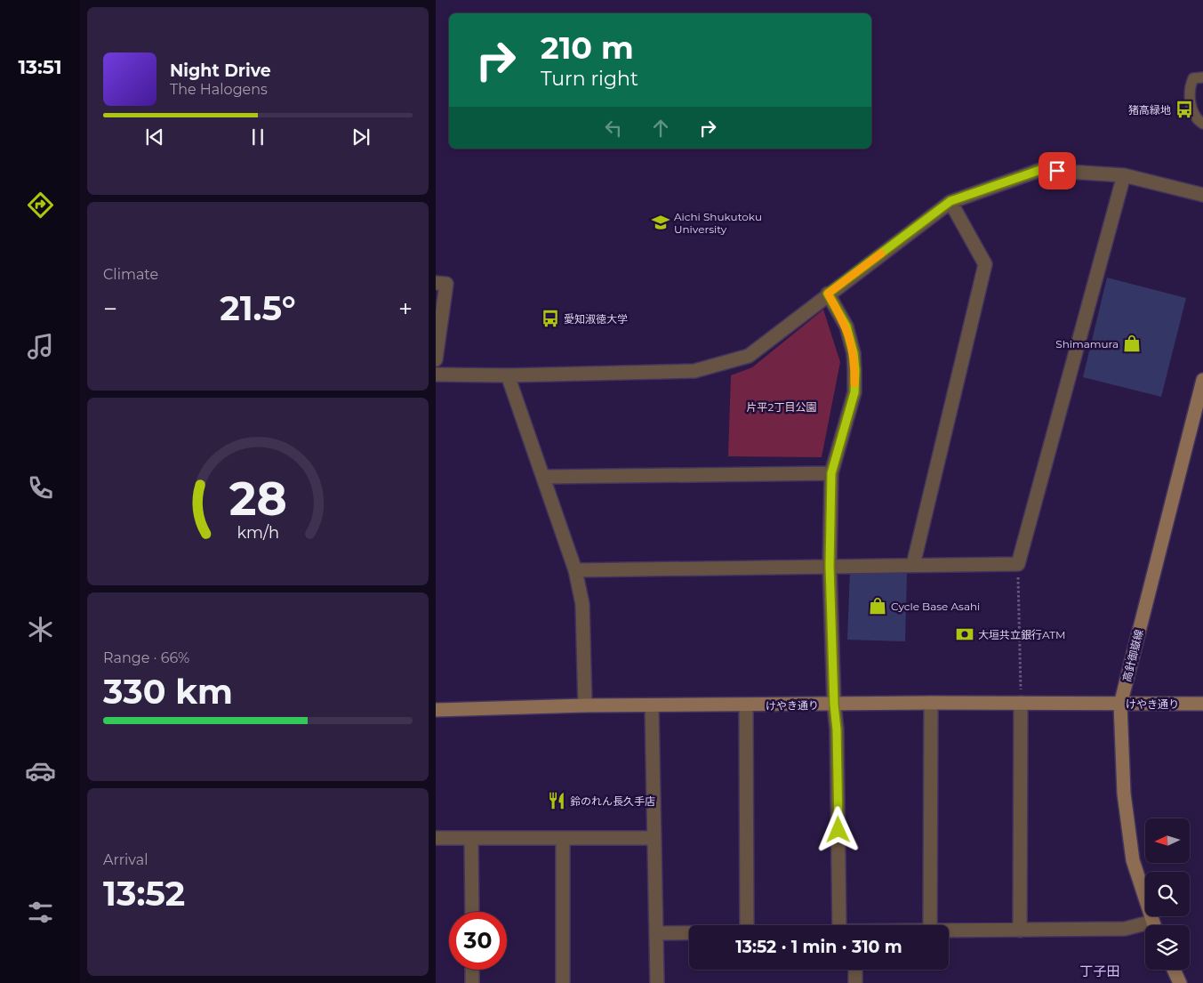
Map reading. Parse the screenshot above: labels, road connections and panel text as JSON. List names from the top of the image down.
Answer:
{
  "streets": {
    "street": ["高針御嶽線", "けやき通り"]
  },
  "crossings": [
    ["高針御嶽線", "けやき通り"]
  ],
  "districts": ["丁子田"],
  "parks": ["片平2丁目公園"],
  "places": {
    "bus stop": ["猪高緑地", "愛知淑徳大学"],
    "school or university": ["Aichi Shukutoku University"],
    "shop": ["Shimamura", "Cycle Base Asahi"],
    "bank": ["大垣共立銀行ATM"],
    "restaurant": ["鈴のれん長久手店"]
  },
  "north": "left",
  "page": {
    "tabs": "13:51",
    "turn": ["210 m", "Turn right"],
    "song": ["Night Drive", "The Halogens"],
    "tile": [
      "Climate",
      ["Range · 66%", "330 km"],
      ["Arrival", "13:52"]
    ],
    "heat": ["−", "21.5°", "+"],
    "limit": "30",
    "trip": "13:52 · 1 min · 310 m",
    "gauge": ["28", "km/h"]
  }
}
